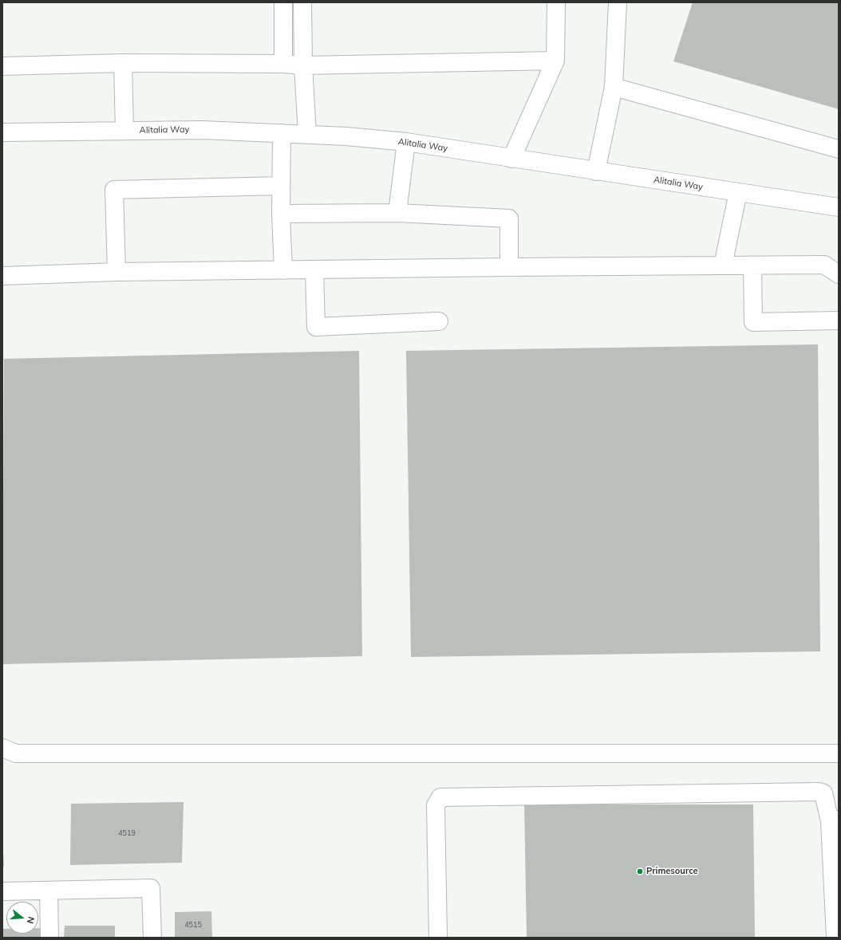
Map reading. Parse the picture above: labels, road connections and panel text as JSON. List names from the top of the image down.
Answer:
{
  "streets": {
    "street": ["Alitalia Way"]
  },
  "places": ["Primesource"],
  "house_numbers": ["4519", "4515"],
  "north": "right"
}
